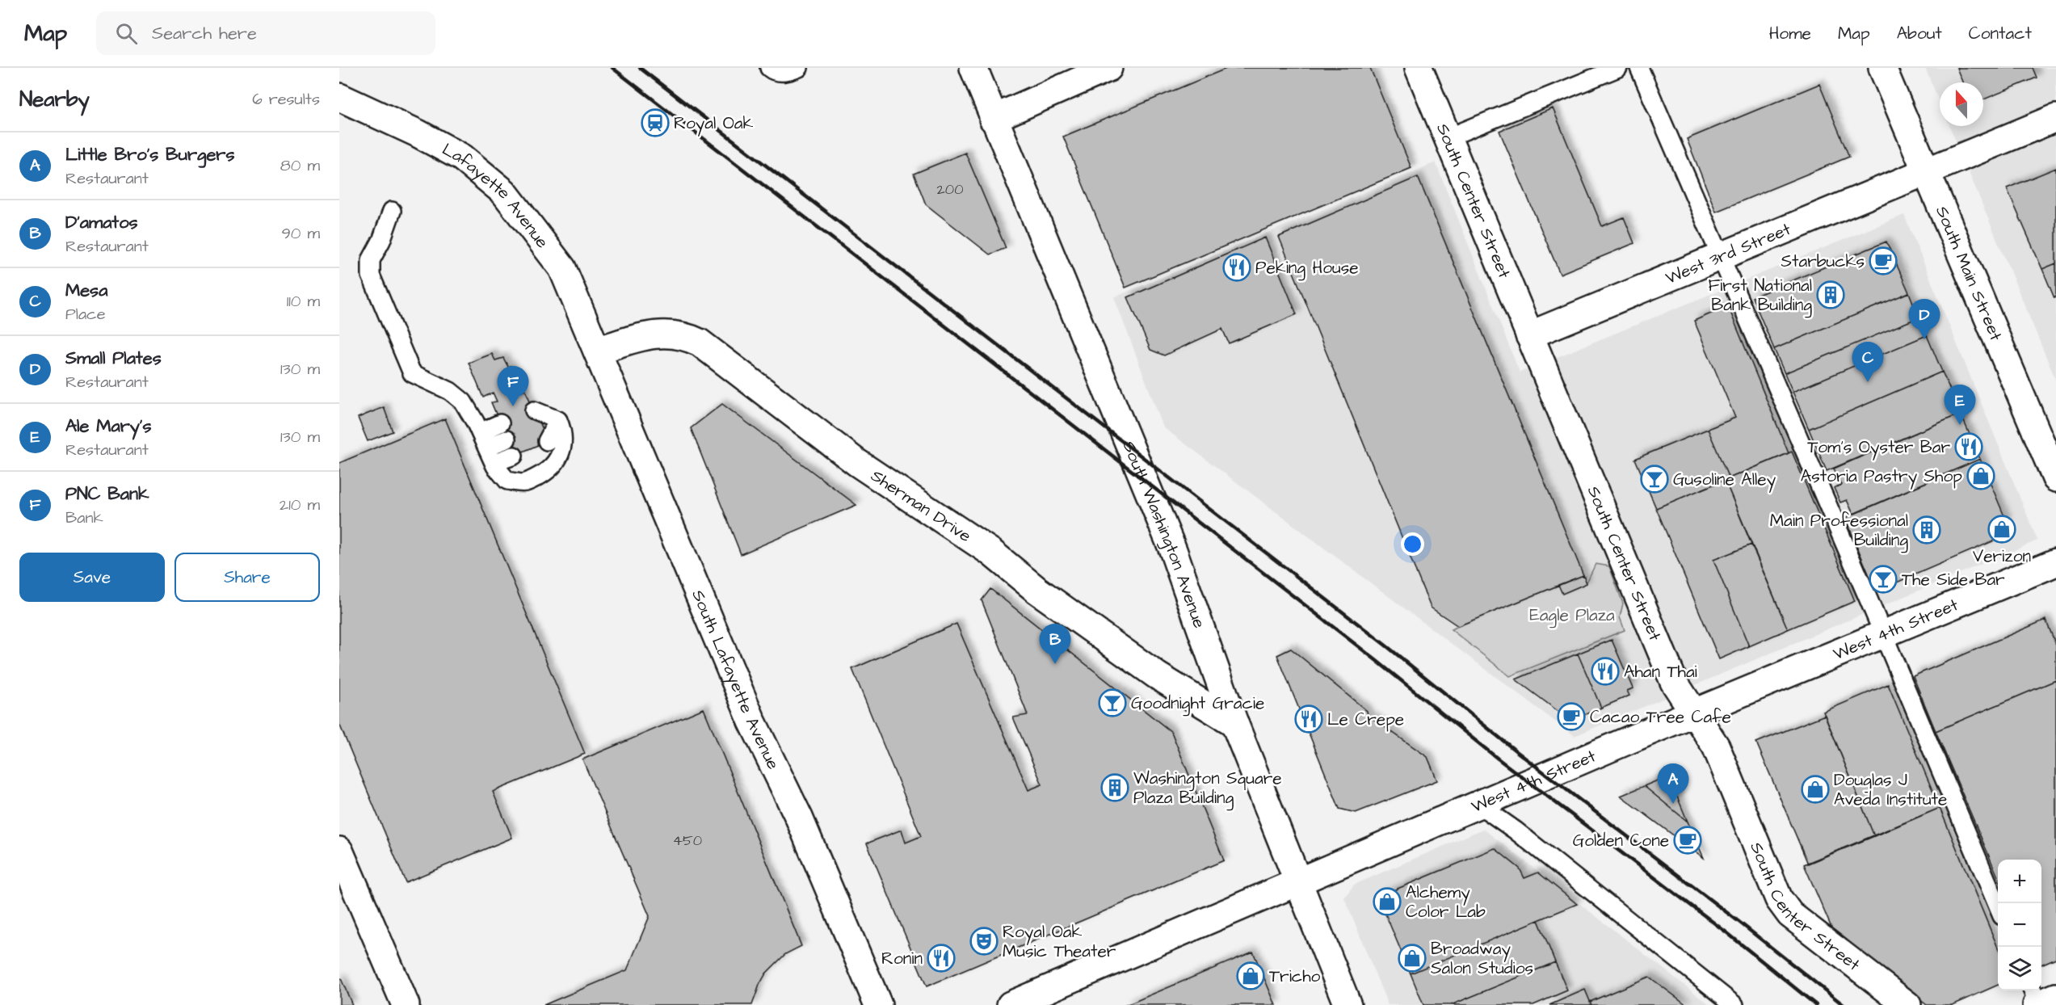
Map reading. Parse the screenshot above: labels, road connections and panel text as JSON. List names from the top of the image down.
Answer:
{
  "streets": {
    "street": [
      "Lafayette Avenue",
      "South Center Street",
      "West 3rd Street",
      "South Main Street",
      "Sherman Drive",
      "South Washington Avenue",
      "West 4th Street",
      "South Lafayette Avenue"
    ]
  },
  "crossings": [
    ["Lafayette Avenue", "Sherman Drive"],
    ["Lafayette Avenue", "South Lafayette Avenue"],
    ["South Center Street", "West 3rd Street"],
    ["South Center Street", "West 4th Street"],
    ["West 3rd Street", "South Main Street"],
    ["Sherman Drive", "South Washington Avenue"],
    ["Sherman Drive", "South Lafayette Avenue"],
    ["South Washington Avenue", "West 4th Street"]
  ],
  "parks": ["Eagle Plaza"],
  "places": {
    "station": ["Royal Oak"],
    "cafe": ["Starbucks", "Cacao Tree Cafe", "Golden Cone"],
    "restaurant": [
      "Peking House",
      "Tom's Oyster Bar",
      "Ahan Thai",
      "Le Crepe",
      "Ronin"
    ],
    "building": ["First National Bank Building", "Main Professional Building", "Washington Square Plaza Building"],
    "shop": [
      "Astoria Pastry Shop",
      "Verizon",
      "Douglas J Aveda Institute",
      "Alchemy Color Lab",
      "Broadway Salon Studios",
      "Tricho"
    ],
    "bar": ["Gusoline Alley", "The Side Bar", "Goodnight Gracie"],
    "theatre": ["Royal Oak Music Theater"]
  },
  "house_numbers": ["200", "450"],
  "north": "top",
  "page": {
    "header": "Map",
    "search": "Search here",
    "nav": [
      "Home",
      "Map",
      "About",
      "Contact"
    ],
    "heading": ["Nearby", "6 results"],
    "list": [
      {
        "mark": "A",
        "name": "Little Bro's Burgers",
        "note": "Restaurant",
        "value": "80 m"
      },
      {
        "mark": "B",
        "name": "D'amatos",
        "note": "Restaurant",
        "value": "90 m"
      },
      {
        "mark": "C",
        "name": "Mesa",
        "note": "Place",
        "value": "110 m"
      },
      {
        "mark": "D",
        "name": "Small Plates",
        "note": "Restaurant",
        "value": "130 m"
      },
      {
        "mark": "E",
        "name": "Ale Mary's",
        "note": "Restaurant",
        "value": "130 m"
      },
      {
        "mark": "F",
        "name": "PNC Bank",
        "note": "Bank",
        "value": "210 m"
      }
    ],
    "pins": [
      "D",
      "C",
      "F",
      "E",
      "B",
      "A"
    ],
    "buttons": ["Save", "Share"],
    "map_buttons": ["+", "−"]
  }
}
